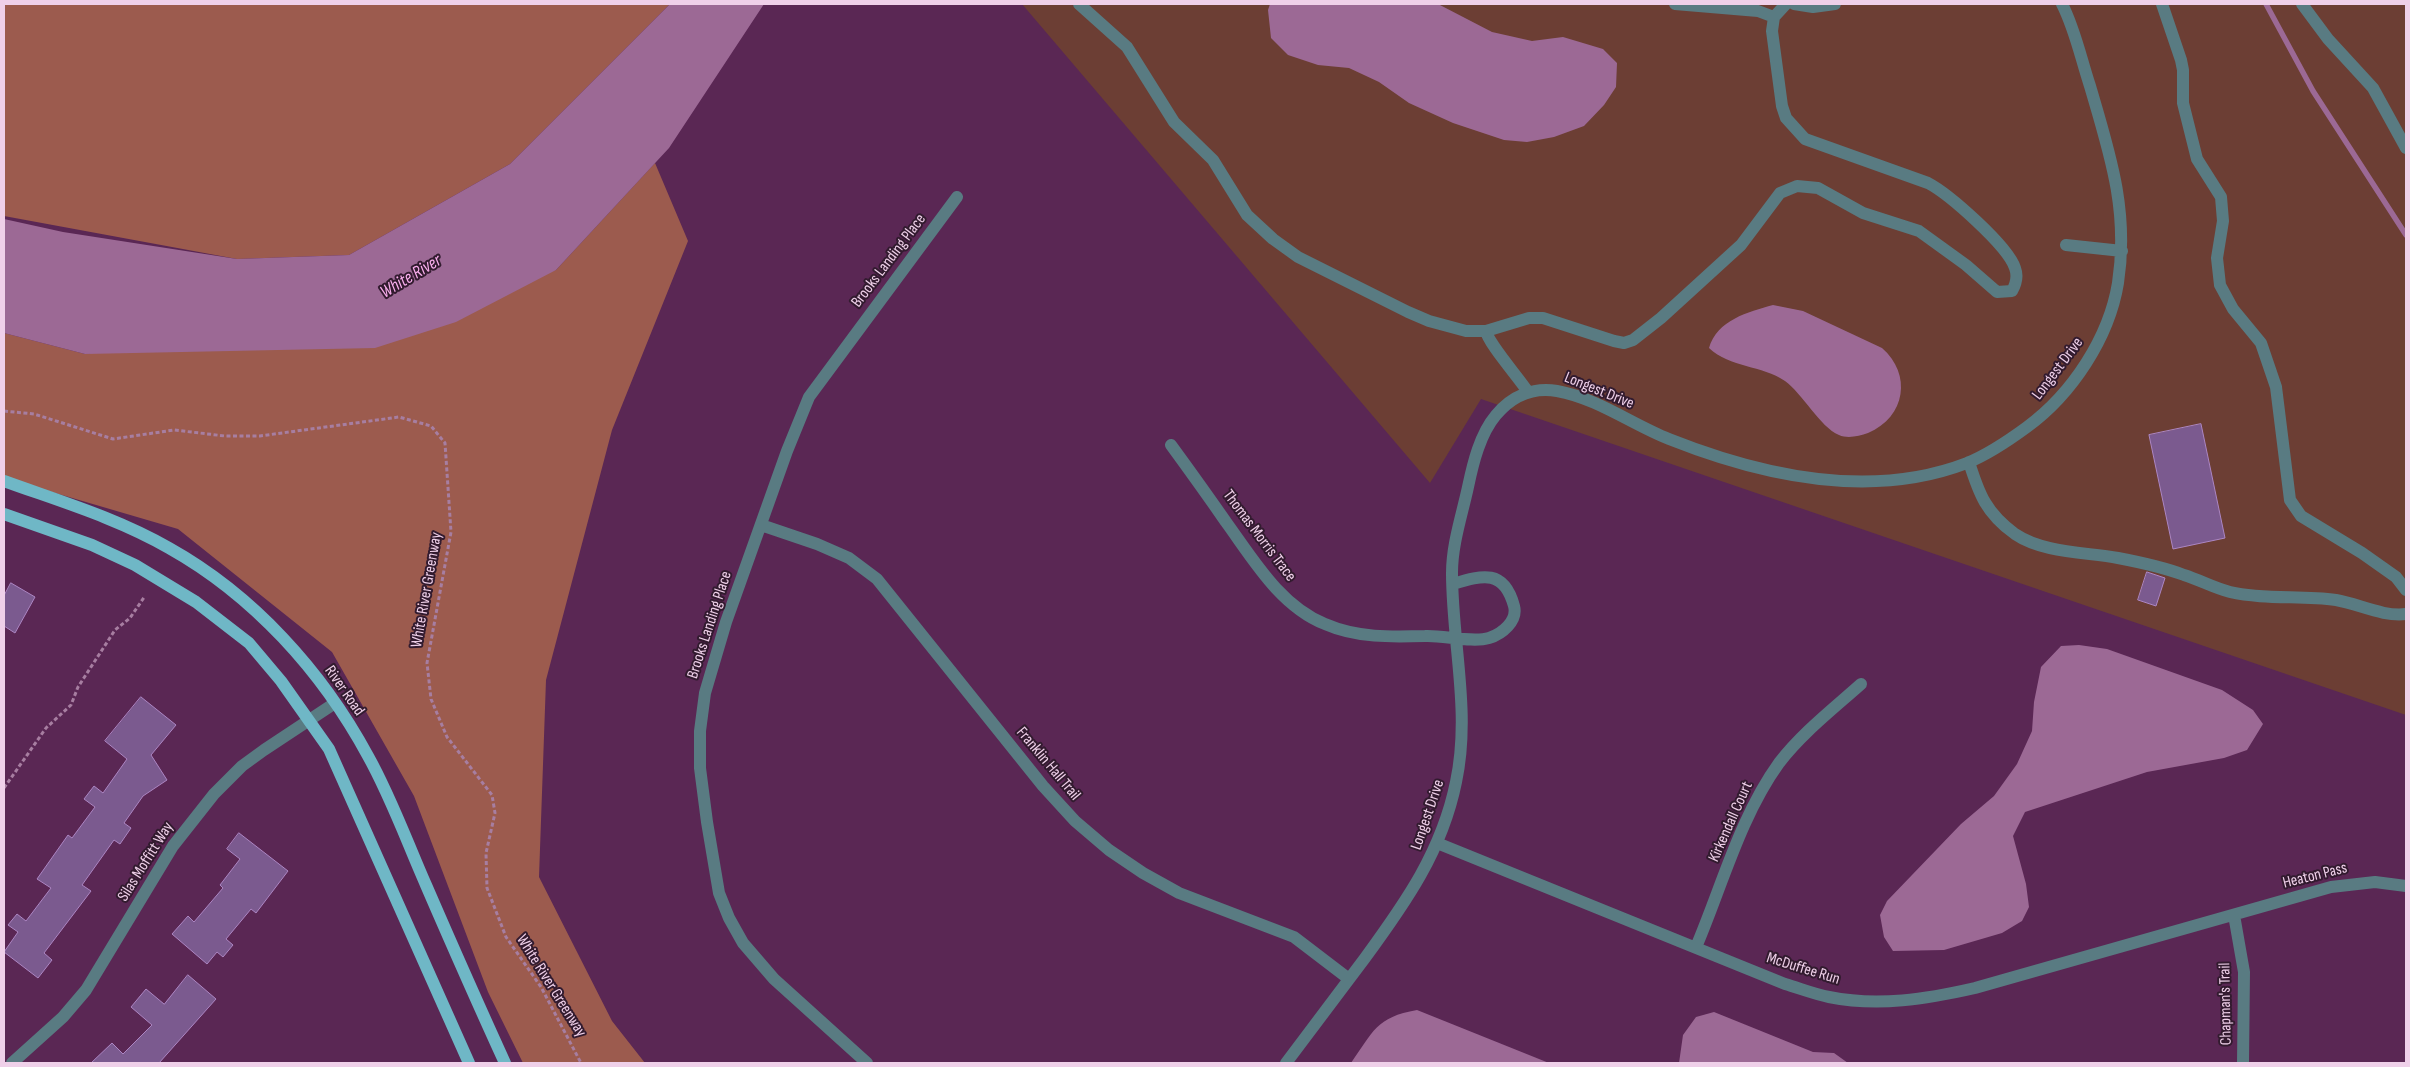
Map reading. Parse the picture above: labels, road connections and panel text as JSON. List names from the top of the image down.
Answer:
{
  "streets": {
    "main road": ["River Road"],
    "street": [
      "Brooks Landing Place",
      "Longest Drive",
      "Thomas Morris Trace",
      "Franklin Hall Trail",
      "Kirkendall Court",
      "Silas Moffitt Way",
      "Heaton Pass",
      "McDuffee Run",
      "Chapman's Trail"
    ],
    "path": ["White River Greenway"]
  },
  "crossings": [
    ["Brooks Landing Place", "Franklin Hall Trail"],
    ["Longest Drive", "Thomas Morris Trace"],
    ["Longest Drive", "Franklin Hall Trail"],
    ["Longest Drive", "McDuffee Run"],
    ["River Road", "Silas Moffitt Way"],
    ["Kirkendall Court", "McDuffee Run"],
    ["Heaton Pass", "McDuffee Run"],
    ["Heaton Pass", "Chapman's Trail"],
    ["McDuffee Run", "Chapman's Trail"]
  ],
  "water": ["White River"]
}
